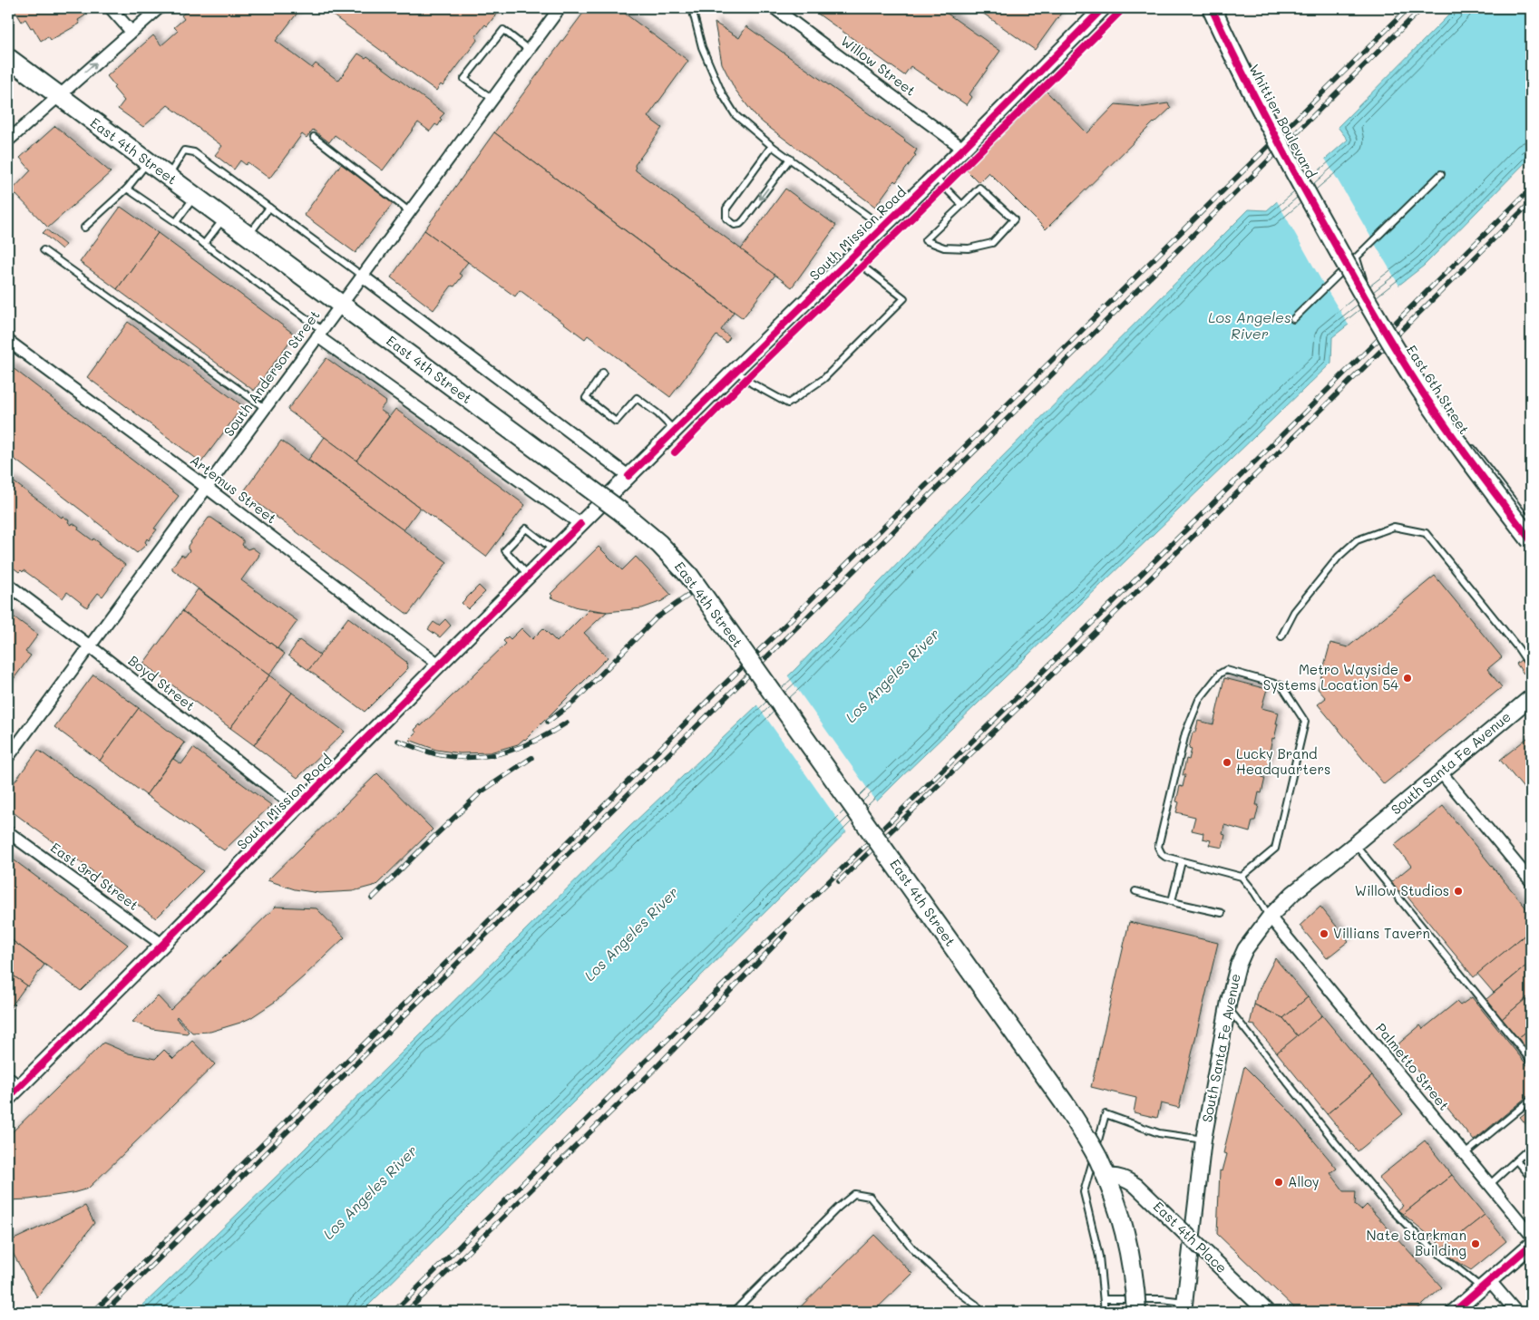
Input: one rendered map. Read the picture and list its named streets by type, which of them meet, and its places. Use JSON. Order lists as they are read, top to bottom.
{
  "streets": {
    "main road": ["Whittier Boulevard", "East 4th Street", "East 6th Street"],
    "street": [
      "Willow Street",
      "South Mission Road",
      "South Anderson Street",
      "Artemus Street",
      "Boyd Street",
      "South Santa Fe Avenue",
      "East 3rd Street",
      "Palmetto Street",
      "East 4th Place"
    ]
  },
  "crossings": [
    ["Willow Street", "South Mission Road"],
    ["Whittier Boulevard", "East 6th Street"],
    ["East 4th Street", "South Anderson Street"],
    ["East 4th Street", "East 4th Place"],
    ["South Mission Road", "Artemus Street"],
    ["South Mission Road", "Boyd Street"],
    ["South Mission Road", "East 3rd Street"],
    ["South Anderson Street", "Artemus Street"],
    ["South Anderson Street", "Boyd Street"],
    ["South Santa Fe Avenue", "Palmetto Street"]
  ],
  "water": ["Los Angeles River"],
  "places": [
    "Metro Wayside Systems Location 54",
    "Lucky Brand Headquarters",
    "Willow Studios",
    "Villians Tavern",
    "Alloy",
    "Nate Starkman Building"
  ]
}
